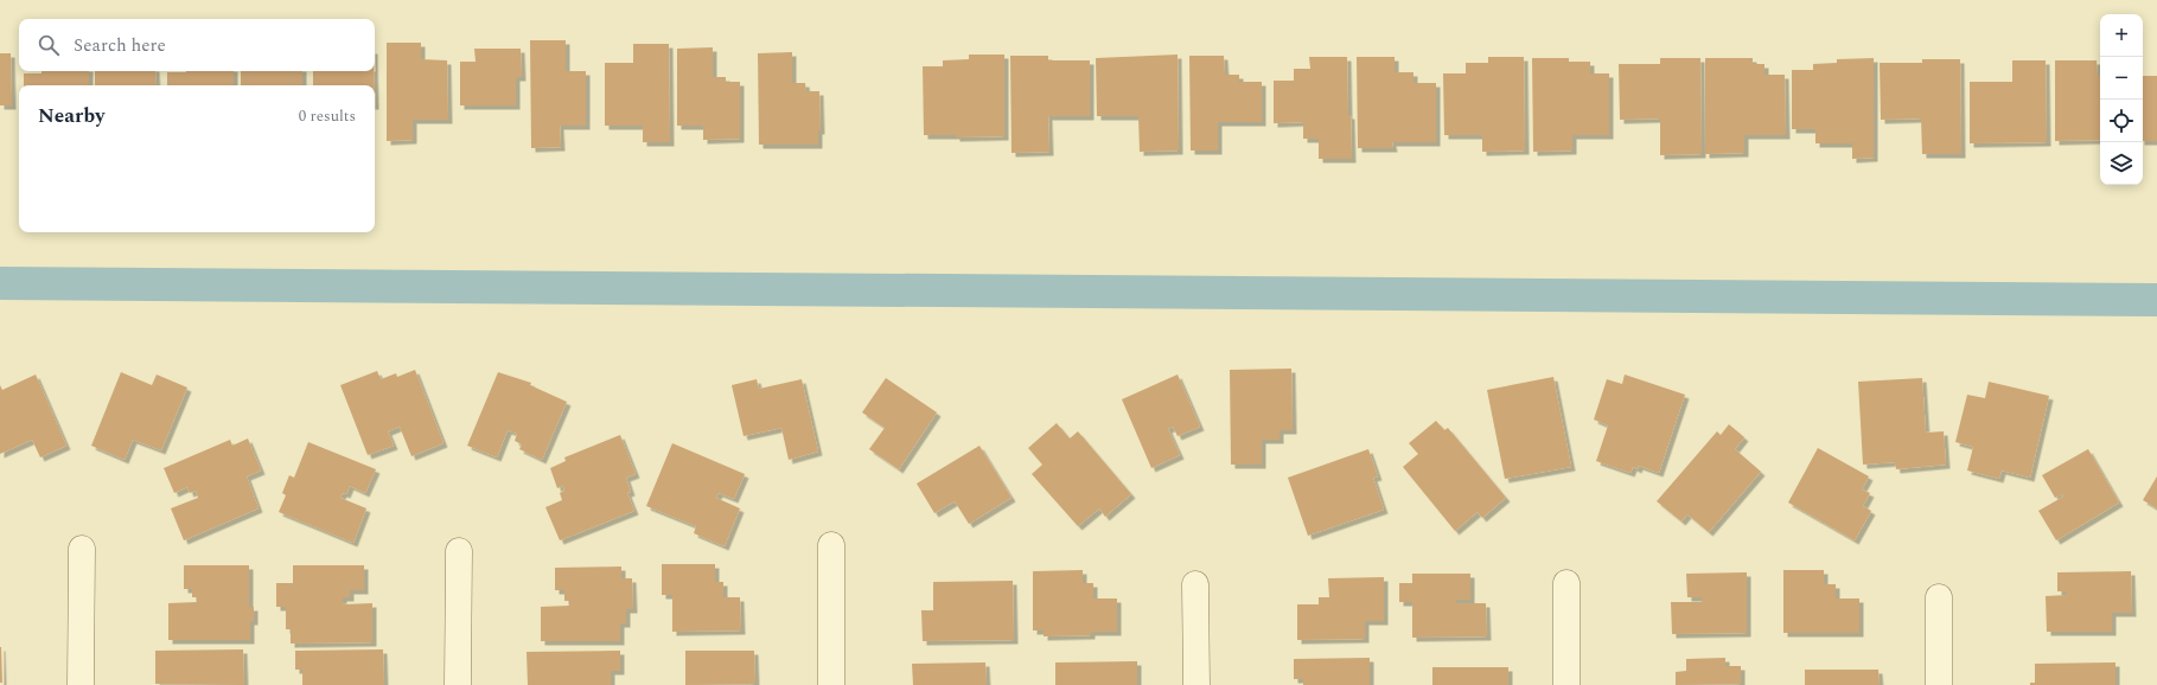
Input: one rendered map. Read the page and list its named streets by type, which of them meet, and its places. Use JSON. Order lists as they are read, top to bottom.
{
  "page": {
    "map_buttons": ["+", "−"],
    "search": "Search here",
    "heading": ["Nearby", "0 results"]
  }
}
